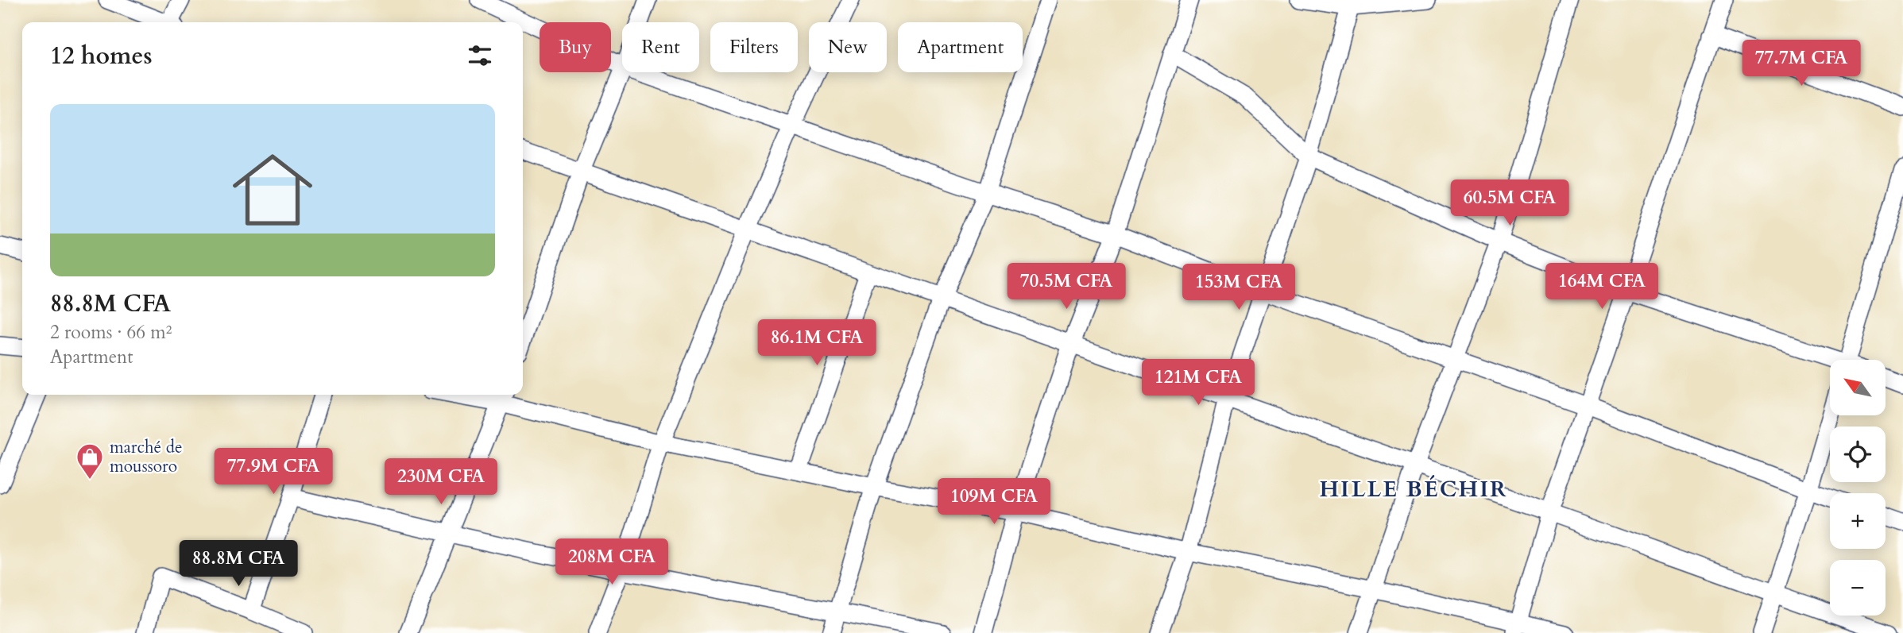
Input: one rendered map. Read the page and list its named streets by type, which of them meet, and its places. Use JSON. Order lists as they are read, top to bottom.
{
  "districts": ["HILLE BÉCHIR"],
  "places": {
    "shop": ["marché de moussoro"]
  },
  "north": "top left",
  "page": {
    "chip": [
      "Buy",
      "Rent",
      "Filters",
      "New",
      "Apartment"
    ],
    "heading": "12 homes",
    "price": [
      "77.7M CFA",
      "60.5M CFA",
      "70.5M CFA",
      "164M CFA",
      "153M CFA",
      "86.1M CFA",
      "121M CFA",
      "77.9M CFA",
      "230M CFA",
      "109M CFA",
      "208M CFA",
      "88.8M CFA"
    ],
    "list": [
      {
        "name": "88.8M CFA",
        "note": "2 rooms · 66 m² · Apartment"
      }
    ],
    "map_buttons": ["+", "−"]
  }
}
